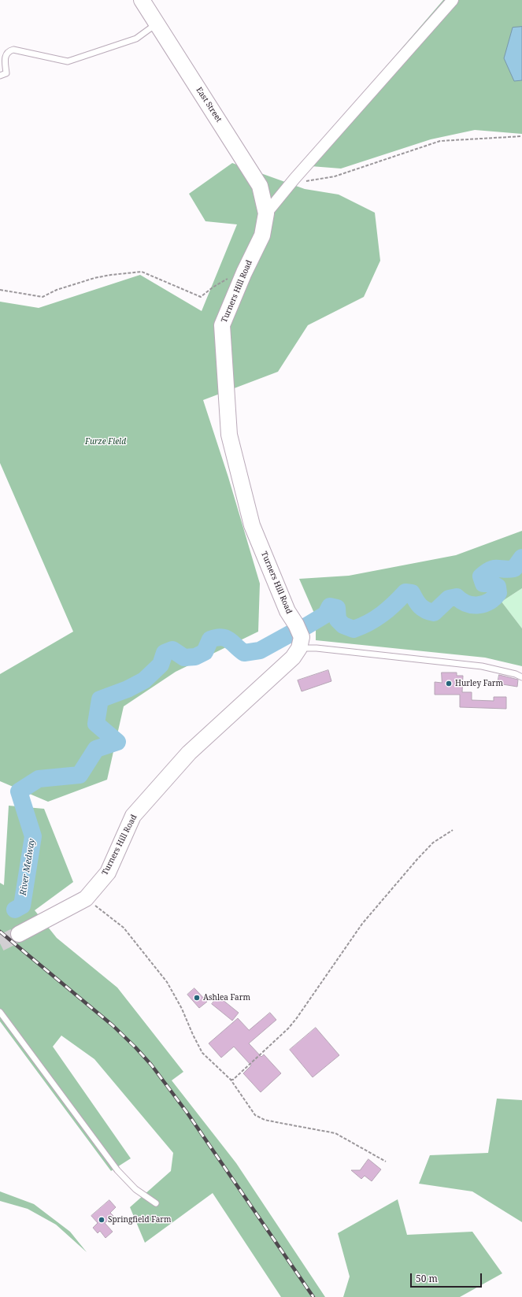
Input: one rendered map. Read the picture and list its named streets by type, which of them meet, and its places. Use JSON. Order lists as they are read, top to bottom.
{
  "streets": {
    "main road": ["East Street", "Turners Hill Road"]
  },
  "crossings": [
    ["East Street", "Turners Hill Road"]
  ],
  "water": ["River Medway"],
  "parks": ["Furze Field"],
  "places": ["Hurley Farm", "Ashlea Farm", "Springfield Farm"],
  "scale_bar": "50 m"
}
